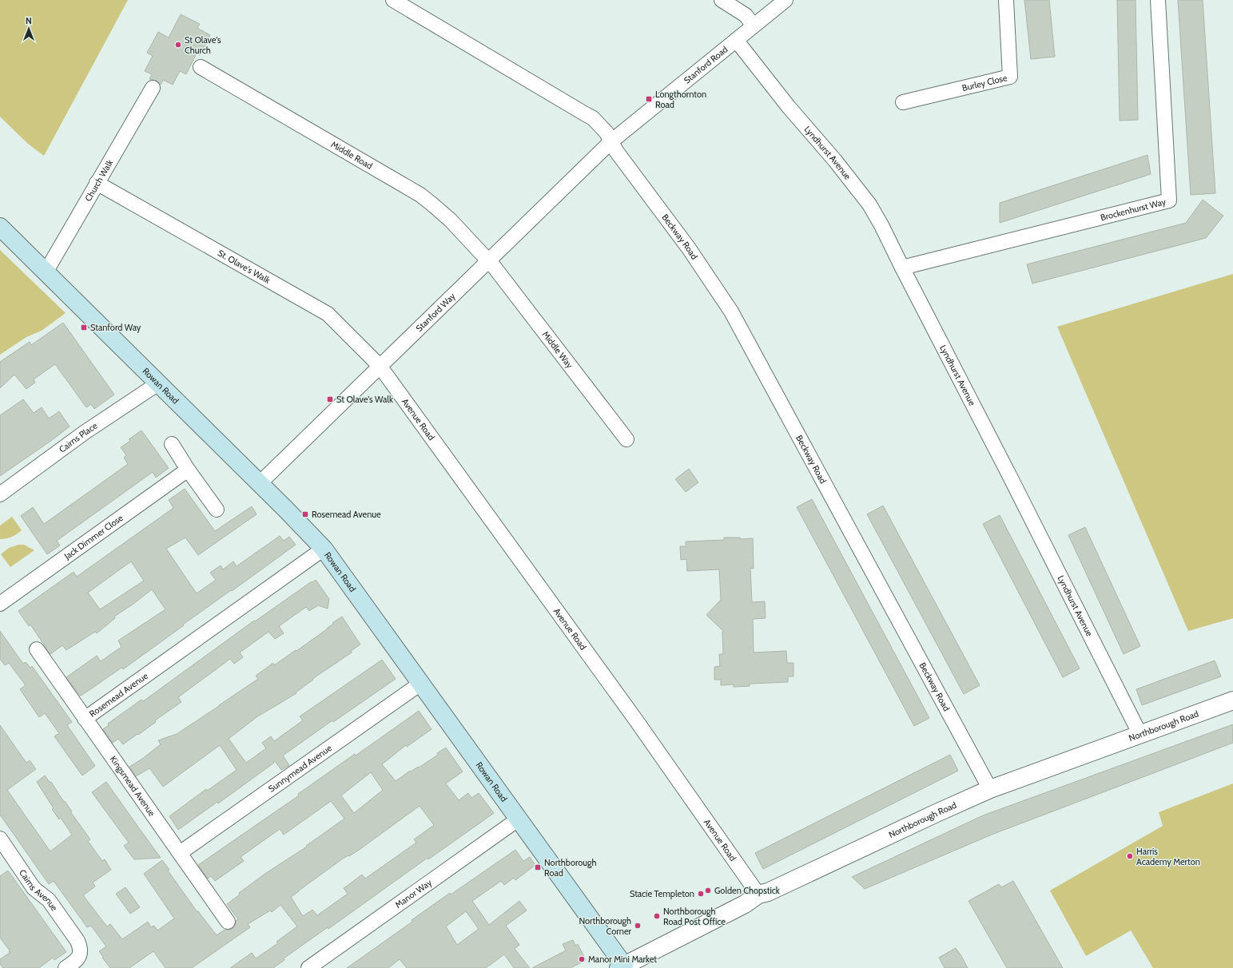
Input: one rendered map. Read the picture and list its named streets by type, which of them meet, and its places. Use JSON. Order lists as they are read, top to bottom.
{
  "streets": {
    "main road": ["Rowan Road"],
    "street": [
      "Stanford Road",
      "Burley Close",
      "Lyndhurst Avenue",
      "Middle Road",
      "Church Walk",
      "Brockenhurst Way",
      "Beckway Road",
      "St. Olave's Walk",
      "Stanford Way",
      "Middle Way",
      "Avenue Road",
      "Cairns Place",
      "Jack Dimmer Close",
      "Rosemead Avenue",
      "Northborough Road",
      "Sunnymead Avenue",
      "Kingsmead Avenue",
      "Cairns Avenue",
      "Manor Way"
    ]
  },
  "crossings": [
    ["Stanford Road", "Lyndhurst Avenue"],
    ["Stanford Road", "Beckway Road"],
    ["Stanford Road", "Stanford Way"],
    ["Lyndhurst Avenue", "Brockenhurst Way"],
    ["Lyndhurst Avenue", "Northborough Road"],
    ["Middle Road", "Stanford Way"],
    ["Middle Road", "Middle Way"],
    ["Church Walk", "St. Olave's Walk"],
    ["Church Walk", "Rowan Road"],
    ["Beckway Road", "Stanford Way"],
    ["Beckway Road", "Northborough Road"],
    ["St. Olave's Walk", "Stanford Way"],
    ["St. Olave's Walk", "Avenue Road"],
    ["Stanford Way", "Middle Way"],
    ["Stanford Way", "Rowan Road"],
    ["Stanford Way", "Avenue Road"],
    ["Rowan Road", "Cairns Place"],
    ["Rowan Road", "Rosemead Avenue"],
    ["Rowan Road", "Northborough Road"],
    ["Rowan Road", "Sunnymead Avenue"],
    ["Rowan Road", "Manor Way"],
    ["Avenue Road", "Northborough Road"],
    ["Rosemead Avenue", "Kingsmead Avenue"],
    ["Sunnymead Avenue", "Kingsmead Avenue"]
  ],
  "places": {
    "other": [
      "St Olave's Church",
      "Harris Academy Merton",
      "Golden Chopstick",
      "Stacie Templeton",
      "Northborough Road Post Office",
      "Northborough Corner",
      "Manor Mini Market"
    ],
    "transit": [
      "Longthornton Road",
      "Stanford Way",
      "St Olave's Walk",
      "Rosemead Avenue",
      "Northborough Road"
    ]
  },
  "north": "top"
}
